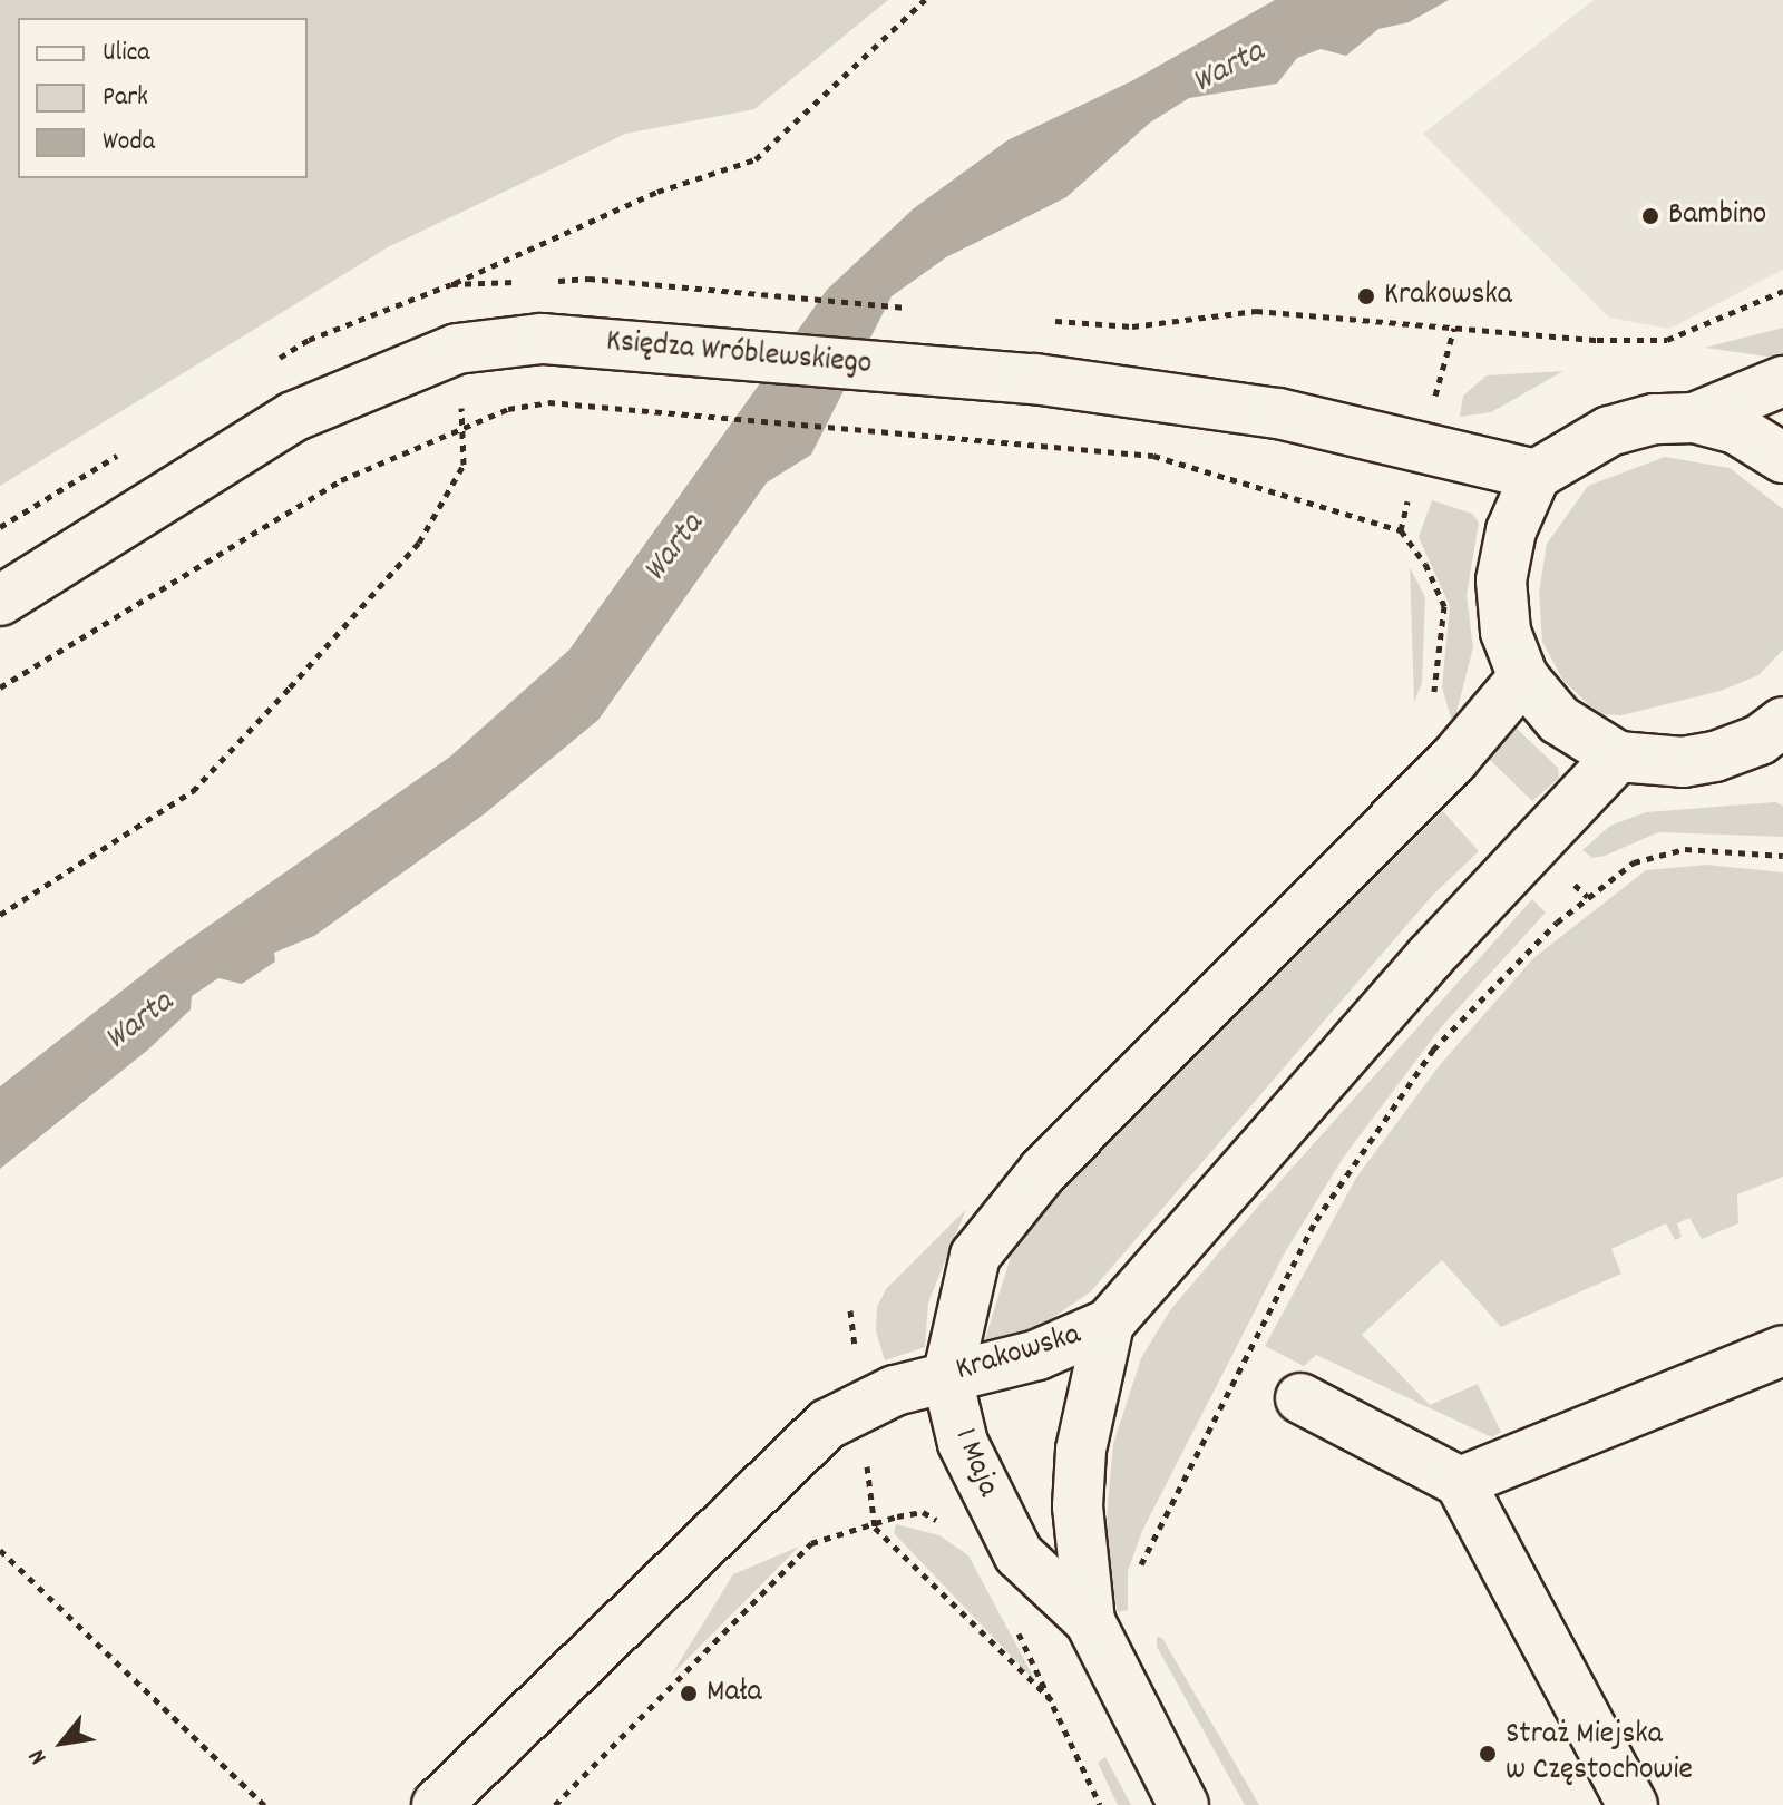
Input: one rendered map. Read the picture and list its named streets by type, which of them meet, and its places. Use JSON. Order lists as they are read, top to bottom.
{
  "streets": {
    "main road": ["Księdza Wróblewskiego", "Krakowska", "1 Maja"]
  },
  "crossings": [
    ["Krakowska", "1 Maja"]
  ],
  "water": ["Warta"],
  "places": [
    "Bambino",
    "Krakowska",
    "Mała",
    "Straż Miejska w Częstochowie"
  ],
  "legend": ["Ulica", "Park", "Woda"],
  "north": "bottom left"
}
